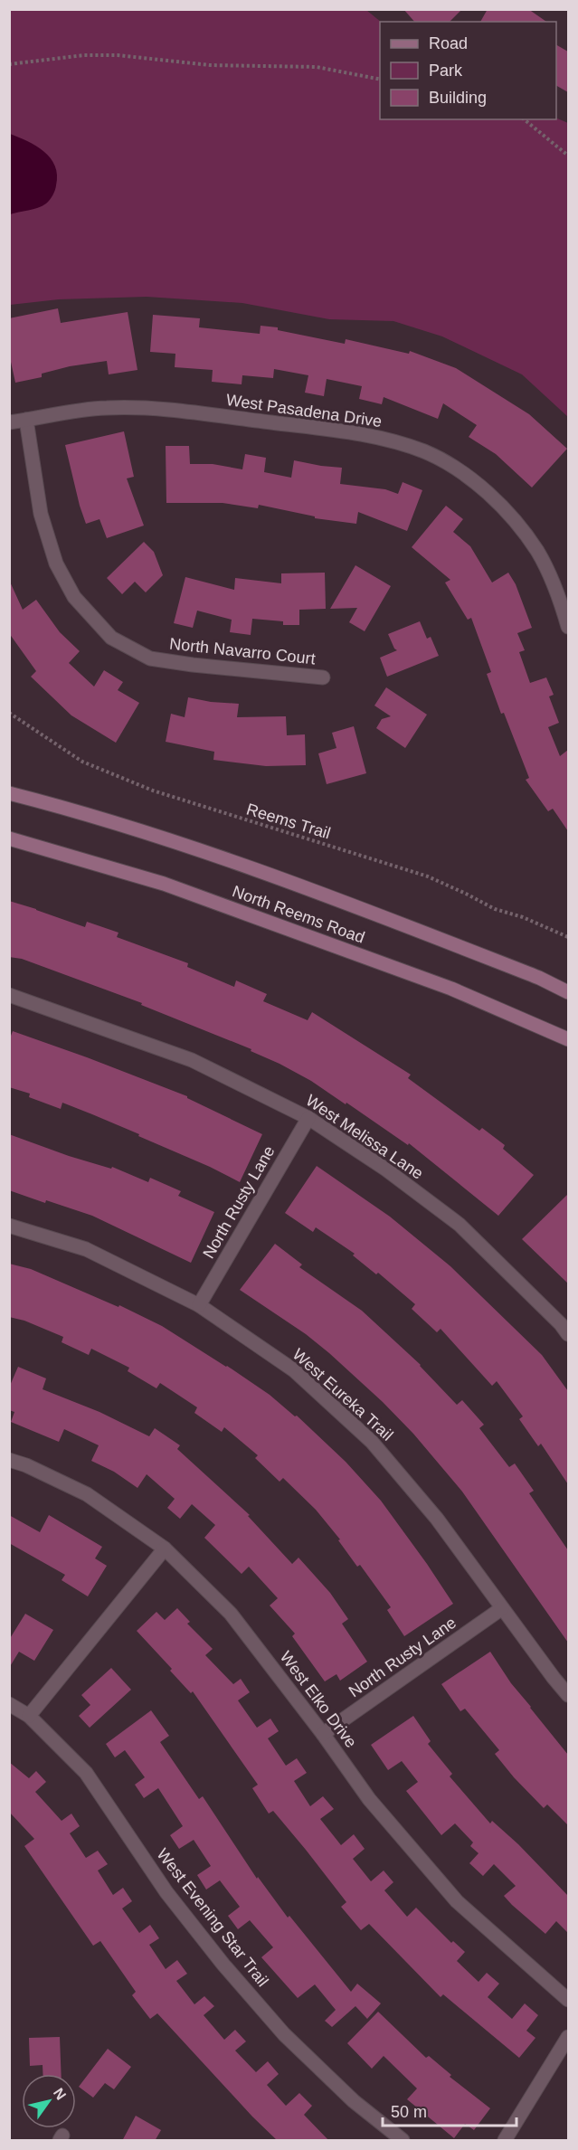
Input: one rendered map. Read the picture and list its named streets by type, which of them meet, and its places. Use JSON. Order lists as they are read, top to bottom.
{
  "streets": {
    "main road": ["North Reems Road"],
    "street": [
      "West Pasadena Drive",
      "North Navarro Court",
      "West Melissa Lane",
      "North Rusty Lane",
      "West Eureka Trail",
      "West Elko Drive",
      "West Evening Star Trail"
    ],
    "path": ["Reems Trail"]
  },
  "crossings": [
    ["West Pasadena Drive", "North Navarro Court"],
    ["West Melissa Lane", "North Rusty Lane"],
    ["North Rusty Lane", "West Eureka Trail"],
    ["North Rusty Lane", "West Elko Drive"]
  ],
  "legend": ["Road", "Park", "Building"],
  "scale_bar": "50 m",
  "north": "top right"
}
